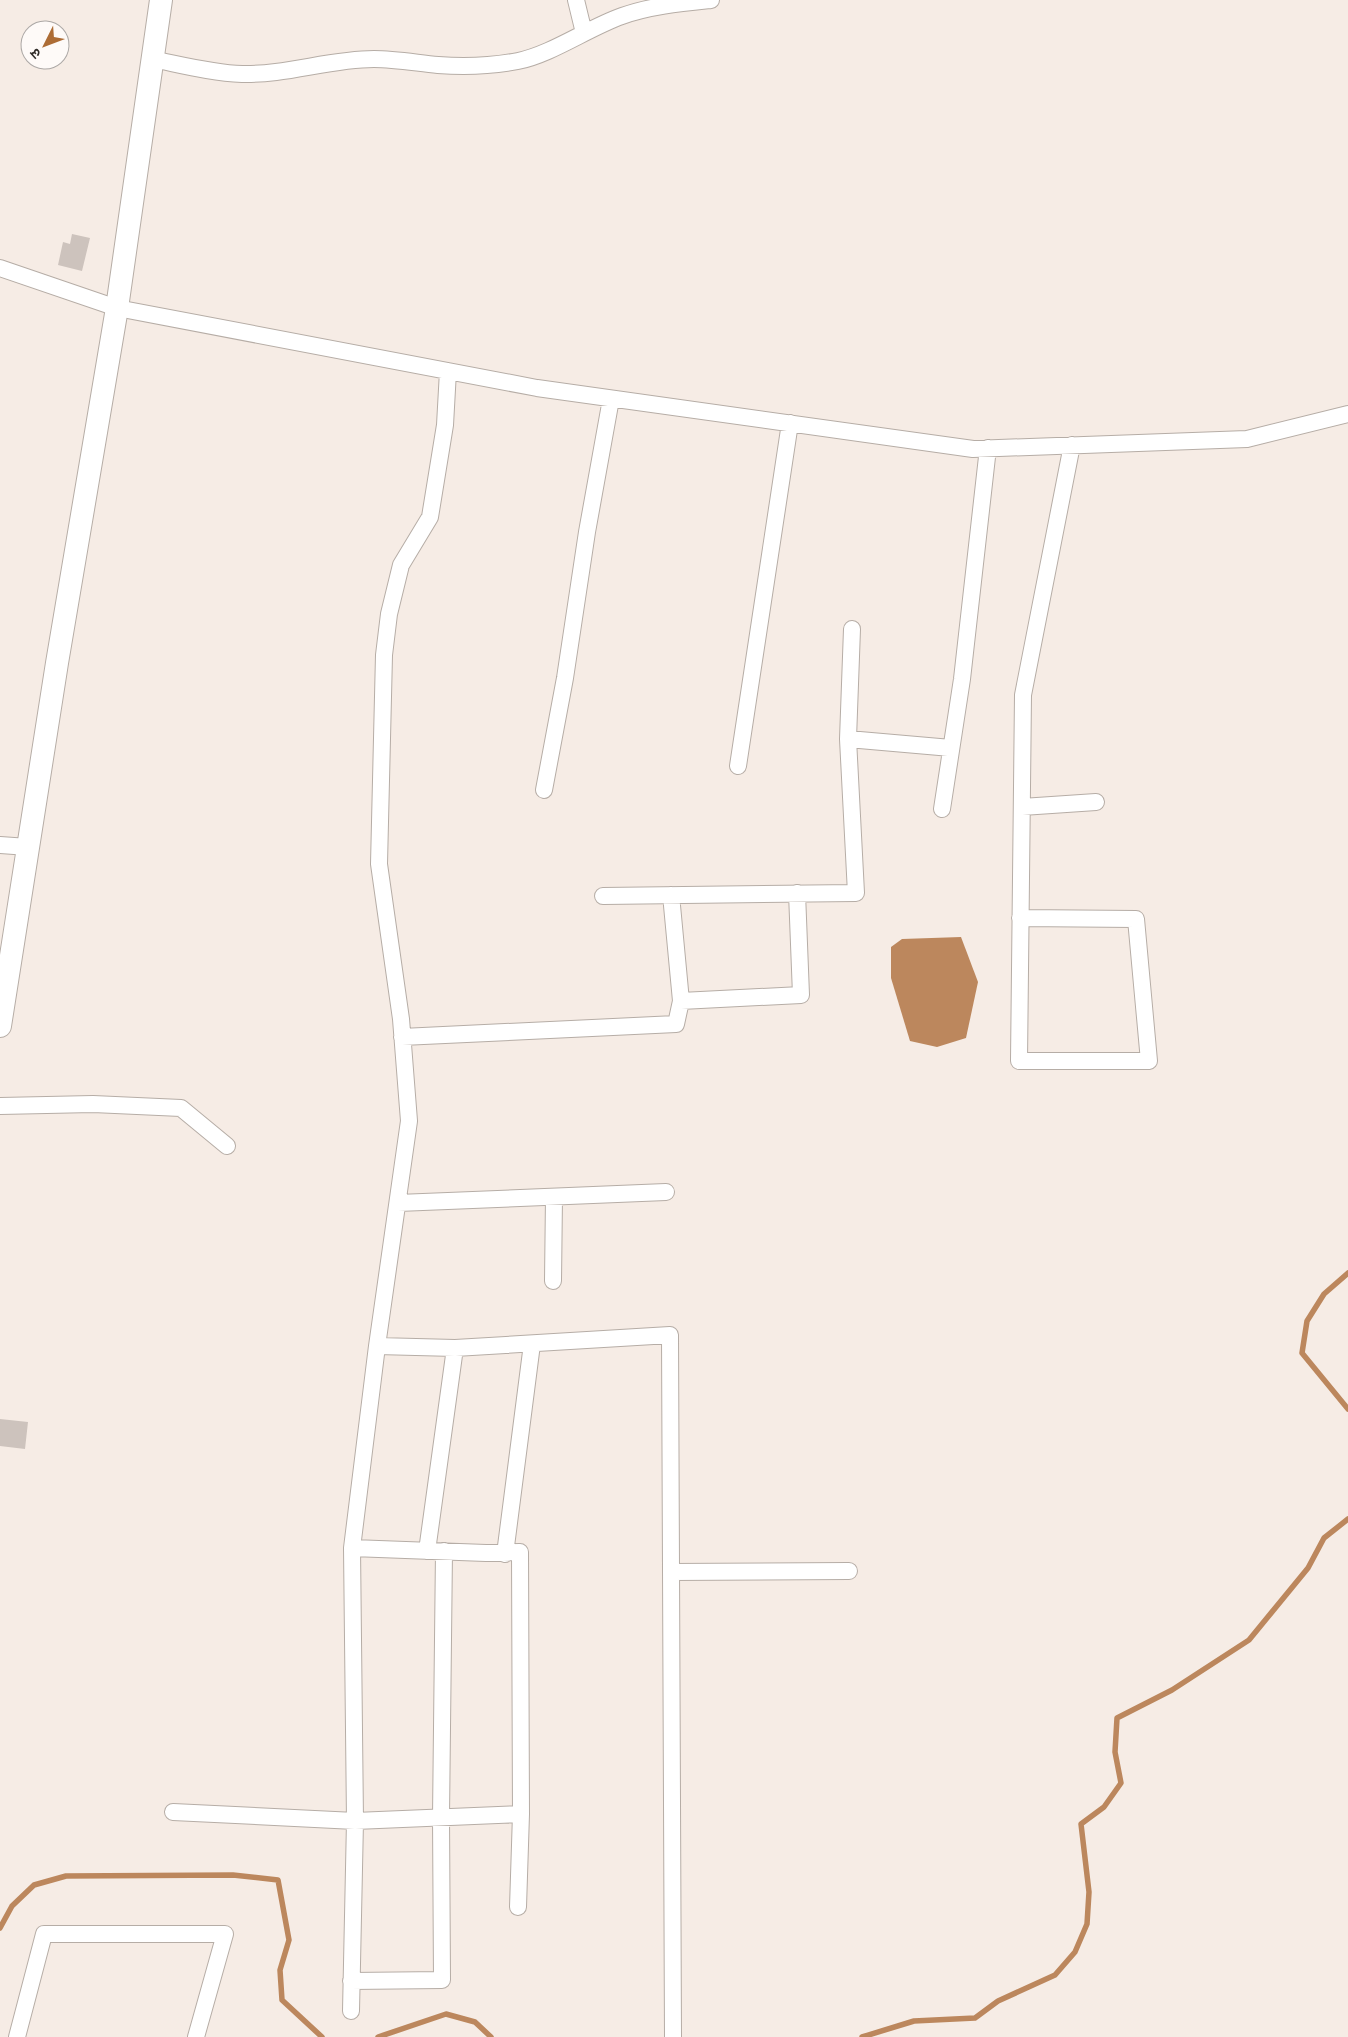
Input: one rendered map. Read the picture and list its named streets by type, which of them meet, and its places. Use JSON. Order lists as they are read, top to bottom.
{
  "north": "bottom left"
}
